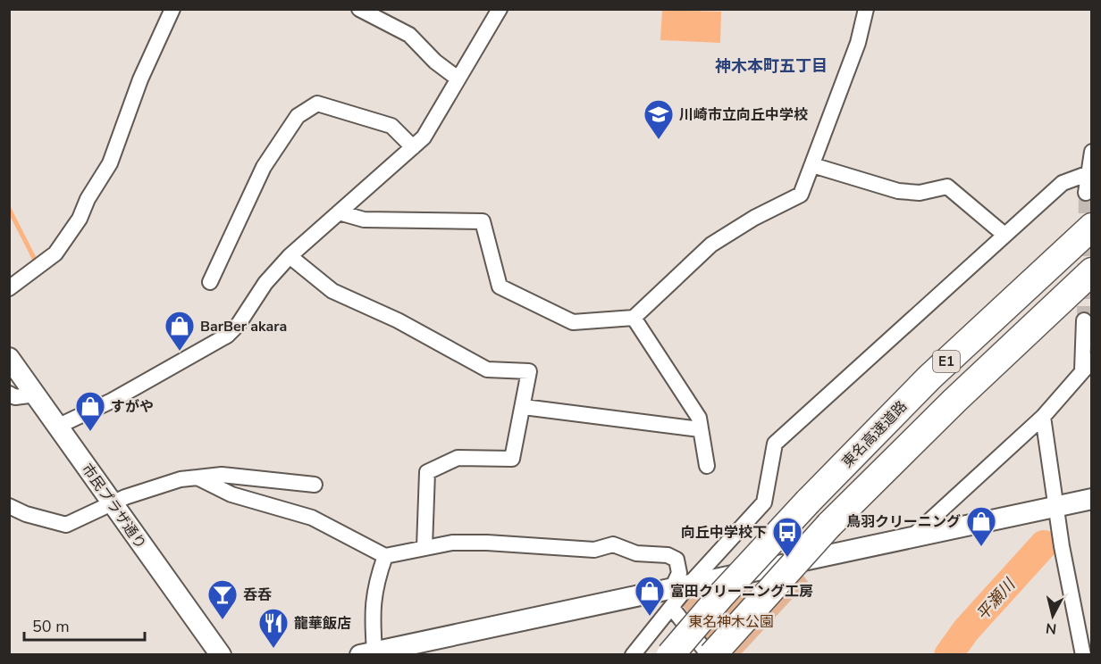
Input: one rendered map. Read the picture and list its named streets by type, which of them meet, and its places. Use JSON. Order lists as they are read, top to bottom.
{
  "streets": {
    "highway": ["E1", "東名高速道路"],
    "street": ["市民プラザ通り"]
  },
  "districts": ["神木本町五丁目"],
  "water": ["平瀬川"],
  "parks": ["東名神木公園"],
  "places": {
    "school or university": ["川崎市立向丘中学校"],
    "shop": [
      "BarBer akara",
      "すがや",
      "鳥羽クリーニング",
      "富田クリーニング工房"
    ],
    "bus stop": ["向丘中学校下"],
    "bar": ["呑呑"],
    "restaurant": ["龍華飯店"]
  },
  "scale_bar": "50 m",
  "north": "bottom"
}
